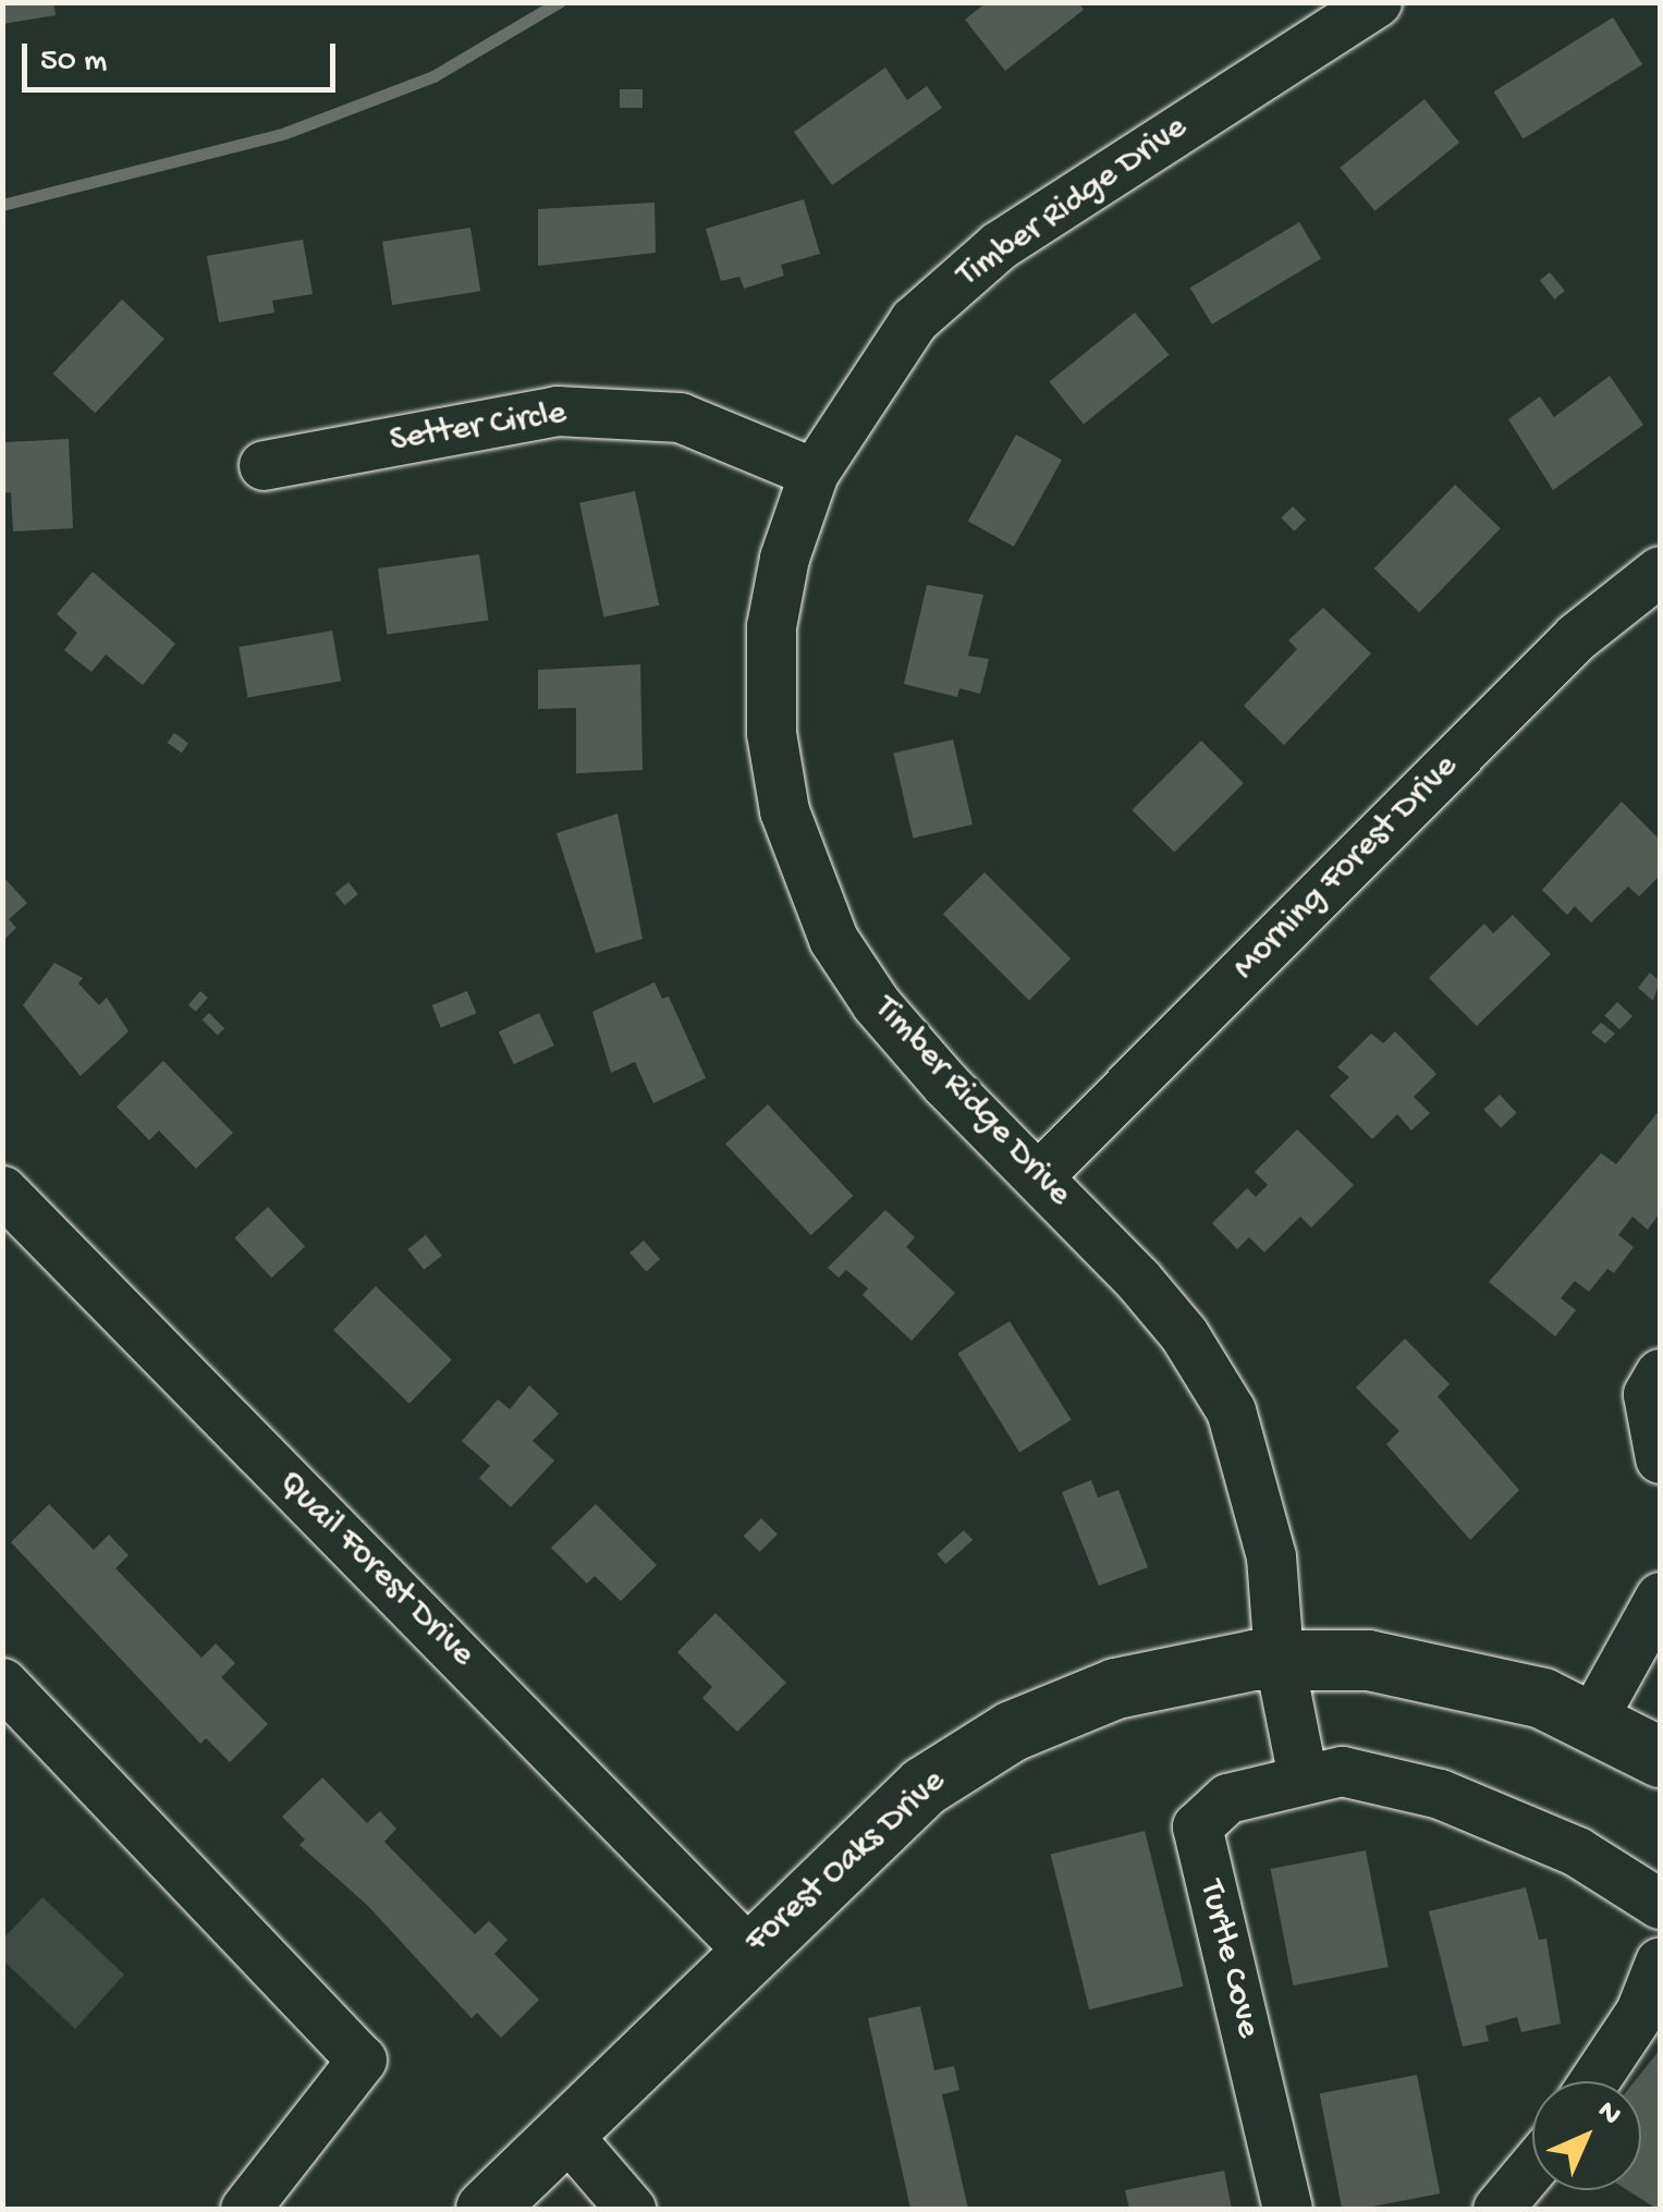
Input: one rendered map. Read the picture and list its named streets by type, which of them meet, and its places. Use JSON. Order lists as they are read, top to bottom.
{
  "streets": {
    "street": [
      "Timber Ridge Drive",
      "Setter Circle",
      "Morning Forest Drive",
      "Quail Forest Drive",
      "Forest Oaks Drive",
      "Turtle Cove"
    ]
  },
  "crossings": [
    ["Timber Ridge Drive", "Setter Circle"],
    ["Timber Ridge Drive", "Morning Forest Drive"],
    ["Timber Ridge Drive", "Forest Oaks Drive"],
    ["Quail Forest Drive", "Forest Oaks Drive"]
  ],
  "scale_bar": "50 m",
  "north": "top right"
}
